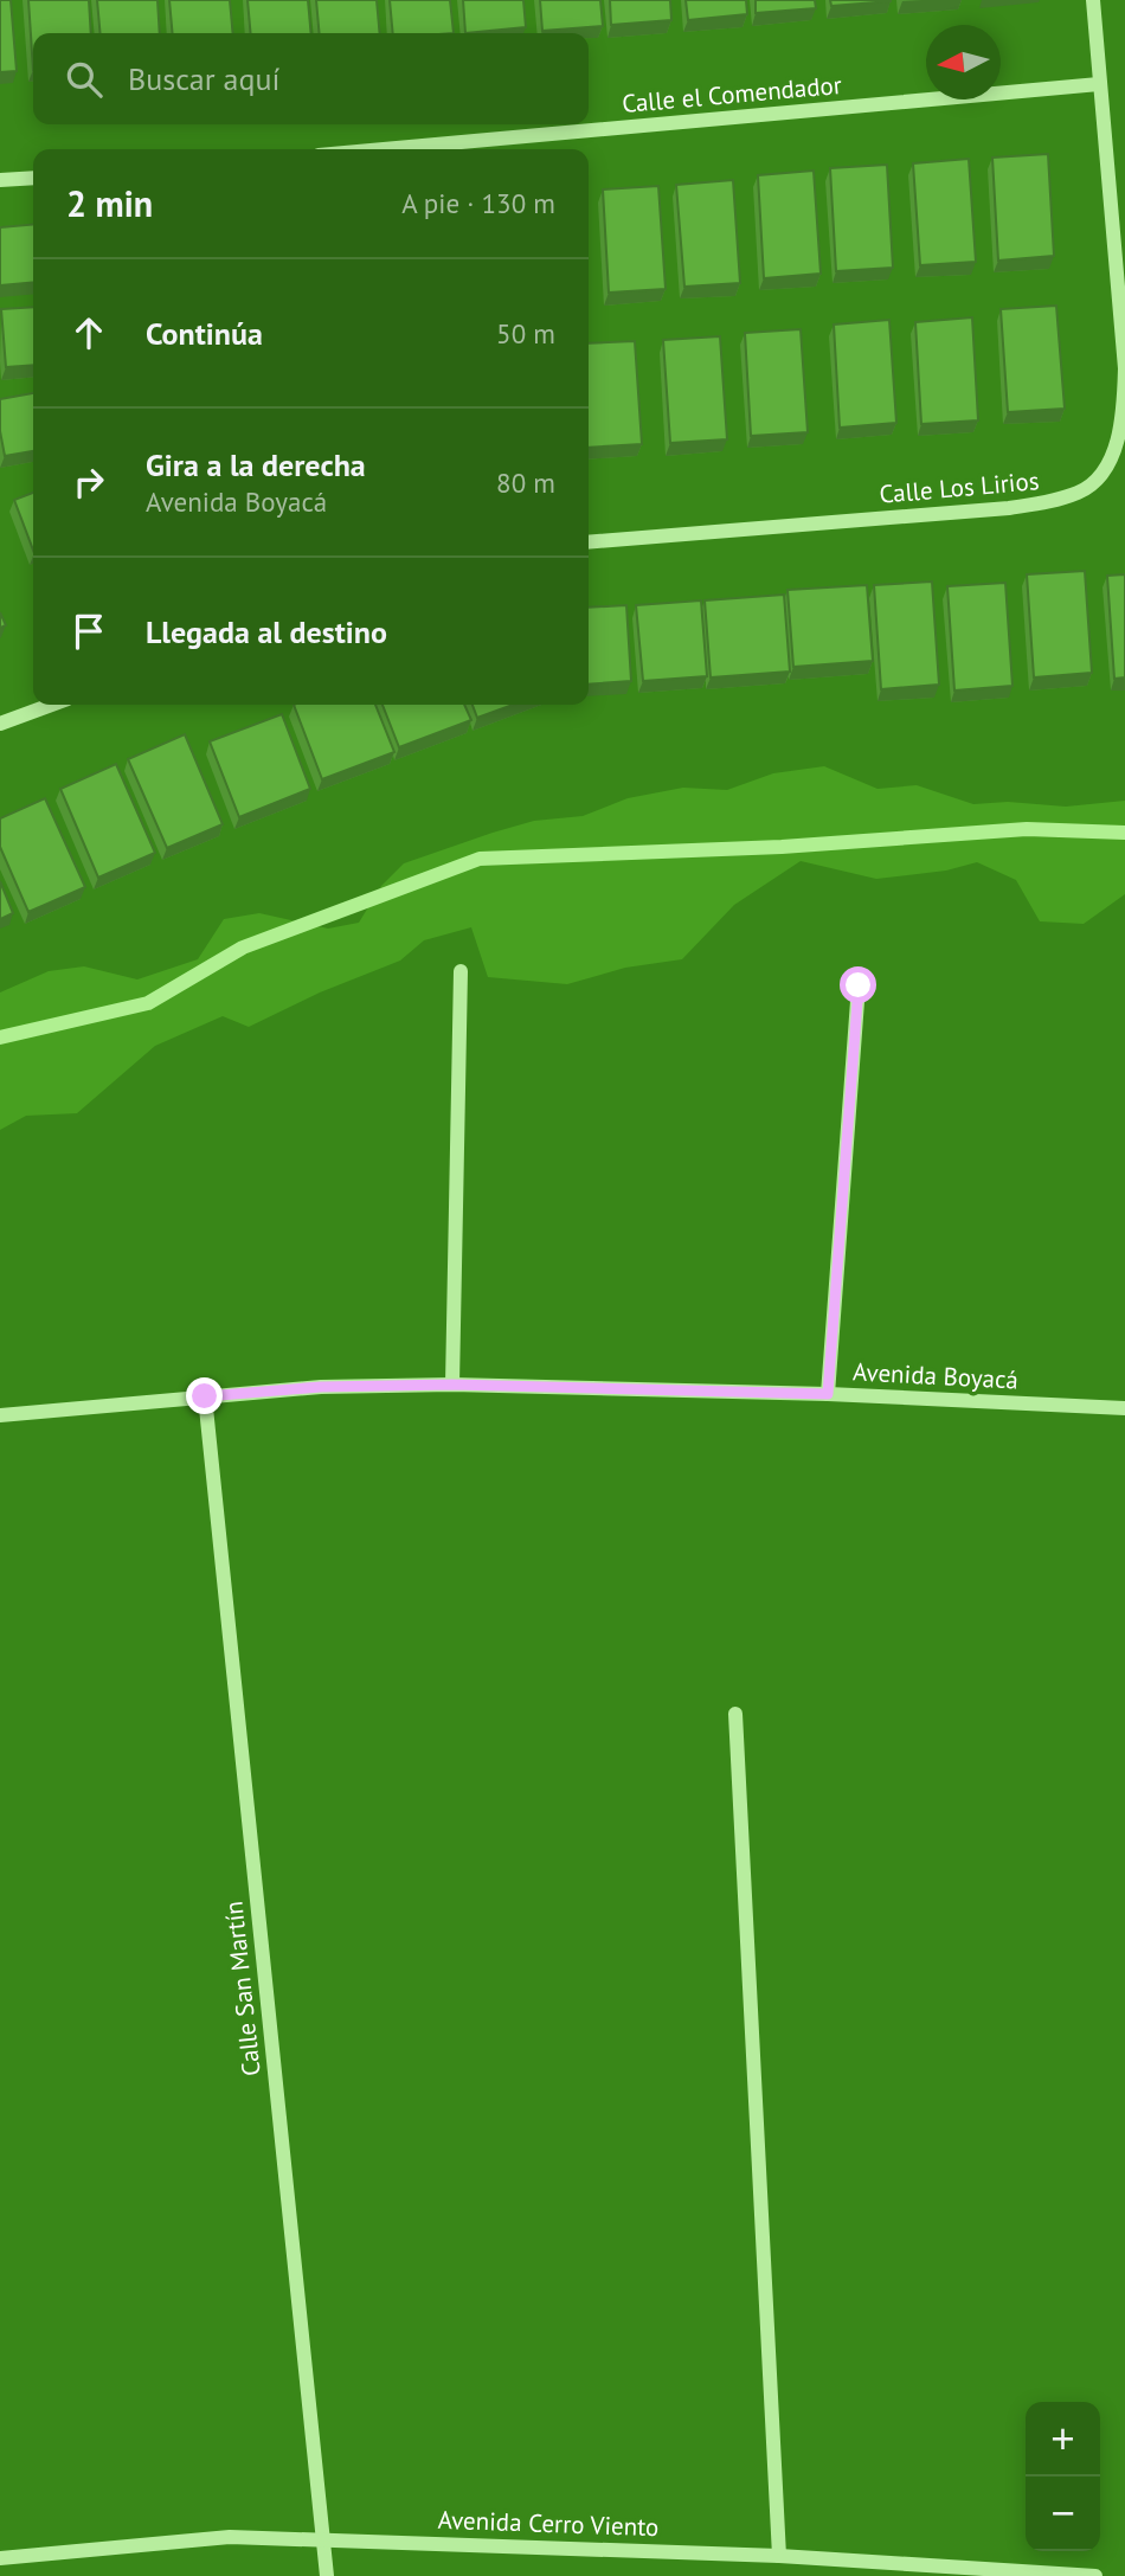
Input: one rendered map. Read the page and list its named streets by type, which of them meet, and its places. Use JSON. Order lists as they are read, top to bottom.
{
  "streets": {
    "street": [
      "Calle el Comendador",
      "Calle Los Lirios",
      "Avenida Boyacá",
      "Calle San Martín",
      "Avenida Cerro Viento"
    ]
  },
  "crossings": [
    ["Calle el Comendador", "Calle Los Lirios"],
    ["Avenida Boyacá", "Calle San Martín"],
    ["Calle San Martín", "Avenida Cerro Viento"]
  ],
  "north": "left",
  "page": {
    "search": "Buscar aquí",
    "heading": ["2 min", "A pie · 130 m"],
    "list": [
      ["Continúa", "50 m"],
      ["Gira a la derecha", "Avenida Boyacá", "80 m"],
      "Llegada al destino"
    ],
    "map_buttons": ["+", "−"]
  }
}
